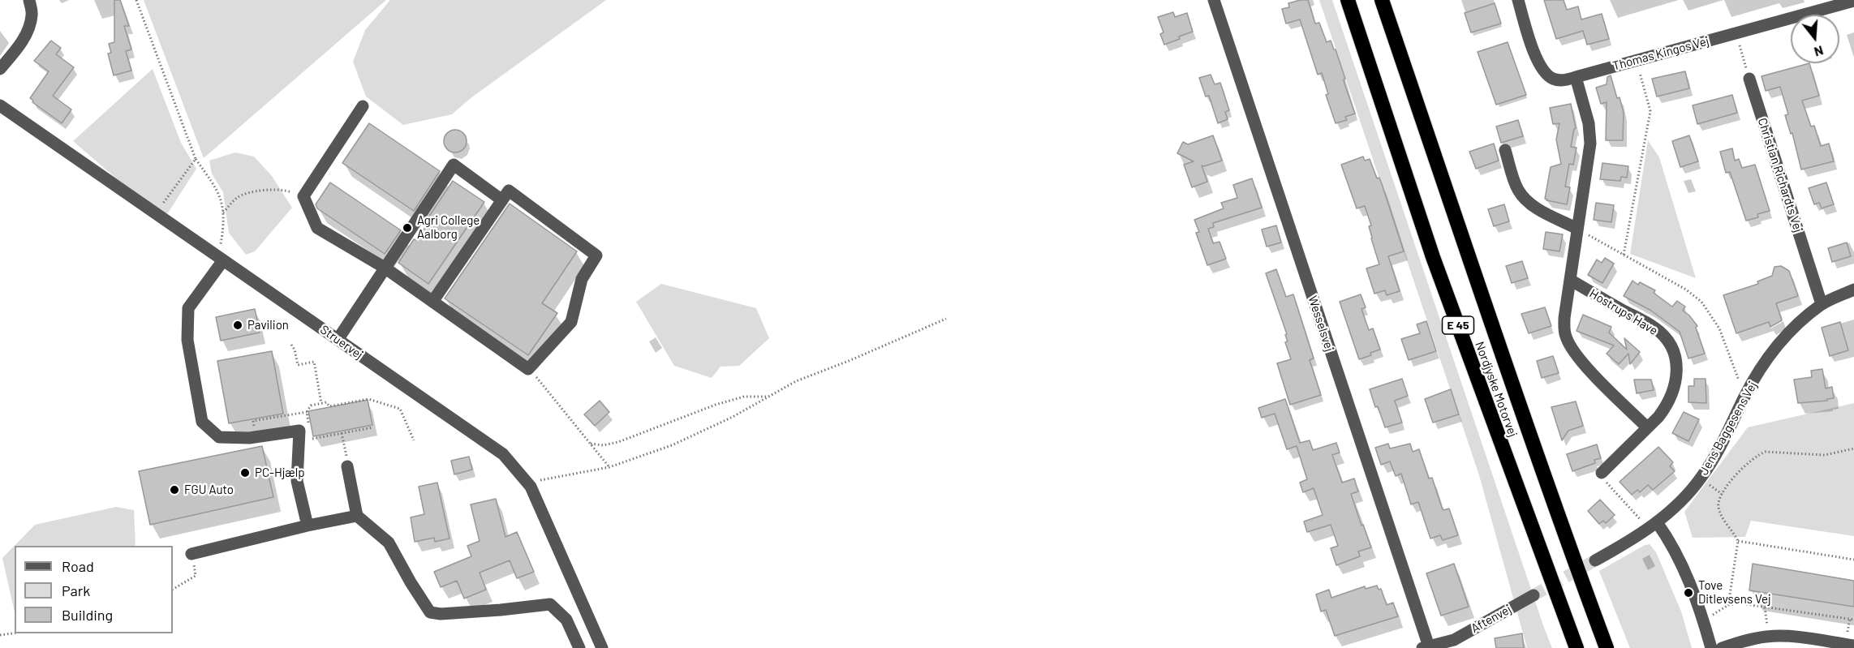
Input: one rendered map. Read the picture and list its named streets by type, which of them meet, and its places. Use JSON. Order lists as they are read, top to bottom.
{
  "streets": {
    "highway": ["E 45", "Nordjyske Motorvej"],
    "street": [
      "Thomas Kingos Vej",
      "Christian Richardts Vej",
      "Hostrups Have",
      "Wesselsvej",
      "Struervej",
      "Jens Baggesens Vej",
      "Aftenvej"
    ]
  },
  "crossings": [
    ["Christian Richardts Vej", "Jens Baggesens Vej"],
    ["Wesselsvej", "Aftenvej"]
  ],
  "places": [
    "Agri College Aalborg",
    "Pavilion",
    "PC-Hjælp",
    "FGU Auto",
    "Tove Ditlevsens Vej"
  ],
  "legend": ["Road", "Park", "Building"],
  "north": "bottom"
}
